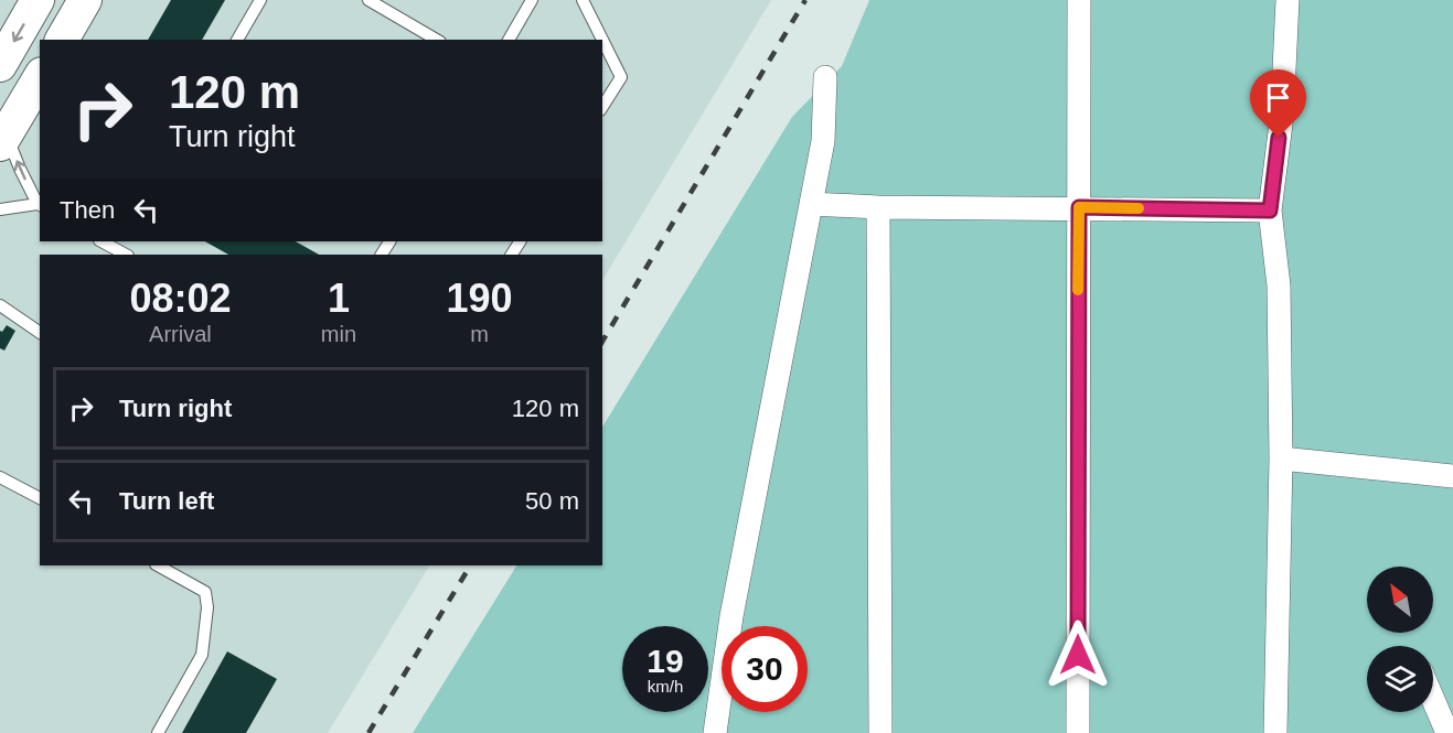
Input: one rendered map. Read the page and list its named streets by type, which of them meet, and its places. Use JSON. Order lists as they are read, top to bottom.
{
  "north": "top left",
  "page": {
    "turn": ["120 m", "Turn right"],
    "then": "Then",
    "eta": [
      "08:02",
      "Arrival",
      "1",
      "min",
      "190",
      "m"
    ],
    "list": [
      {
        "name": "Turn right",
        "value": "120 m"
      },
      {
        "name": "Turn left",
        "value": "50 m"
      }
    ],
    "speed": "19 km/h",
    "limit": "30"
  }
}
